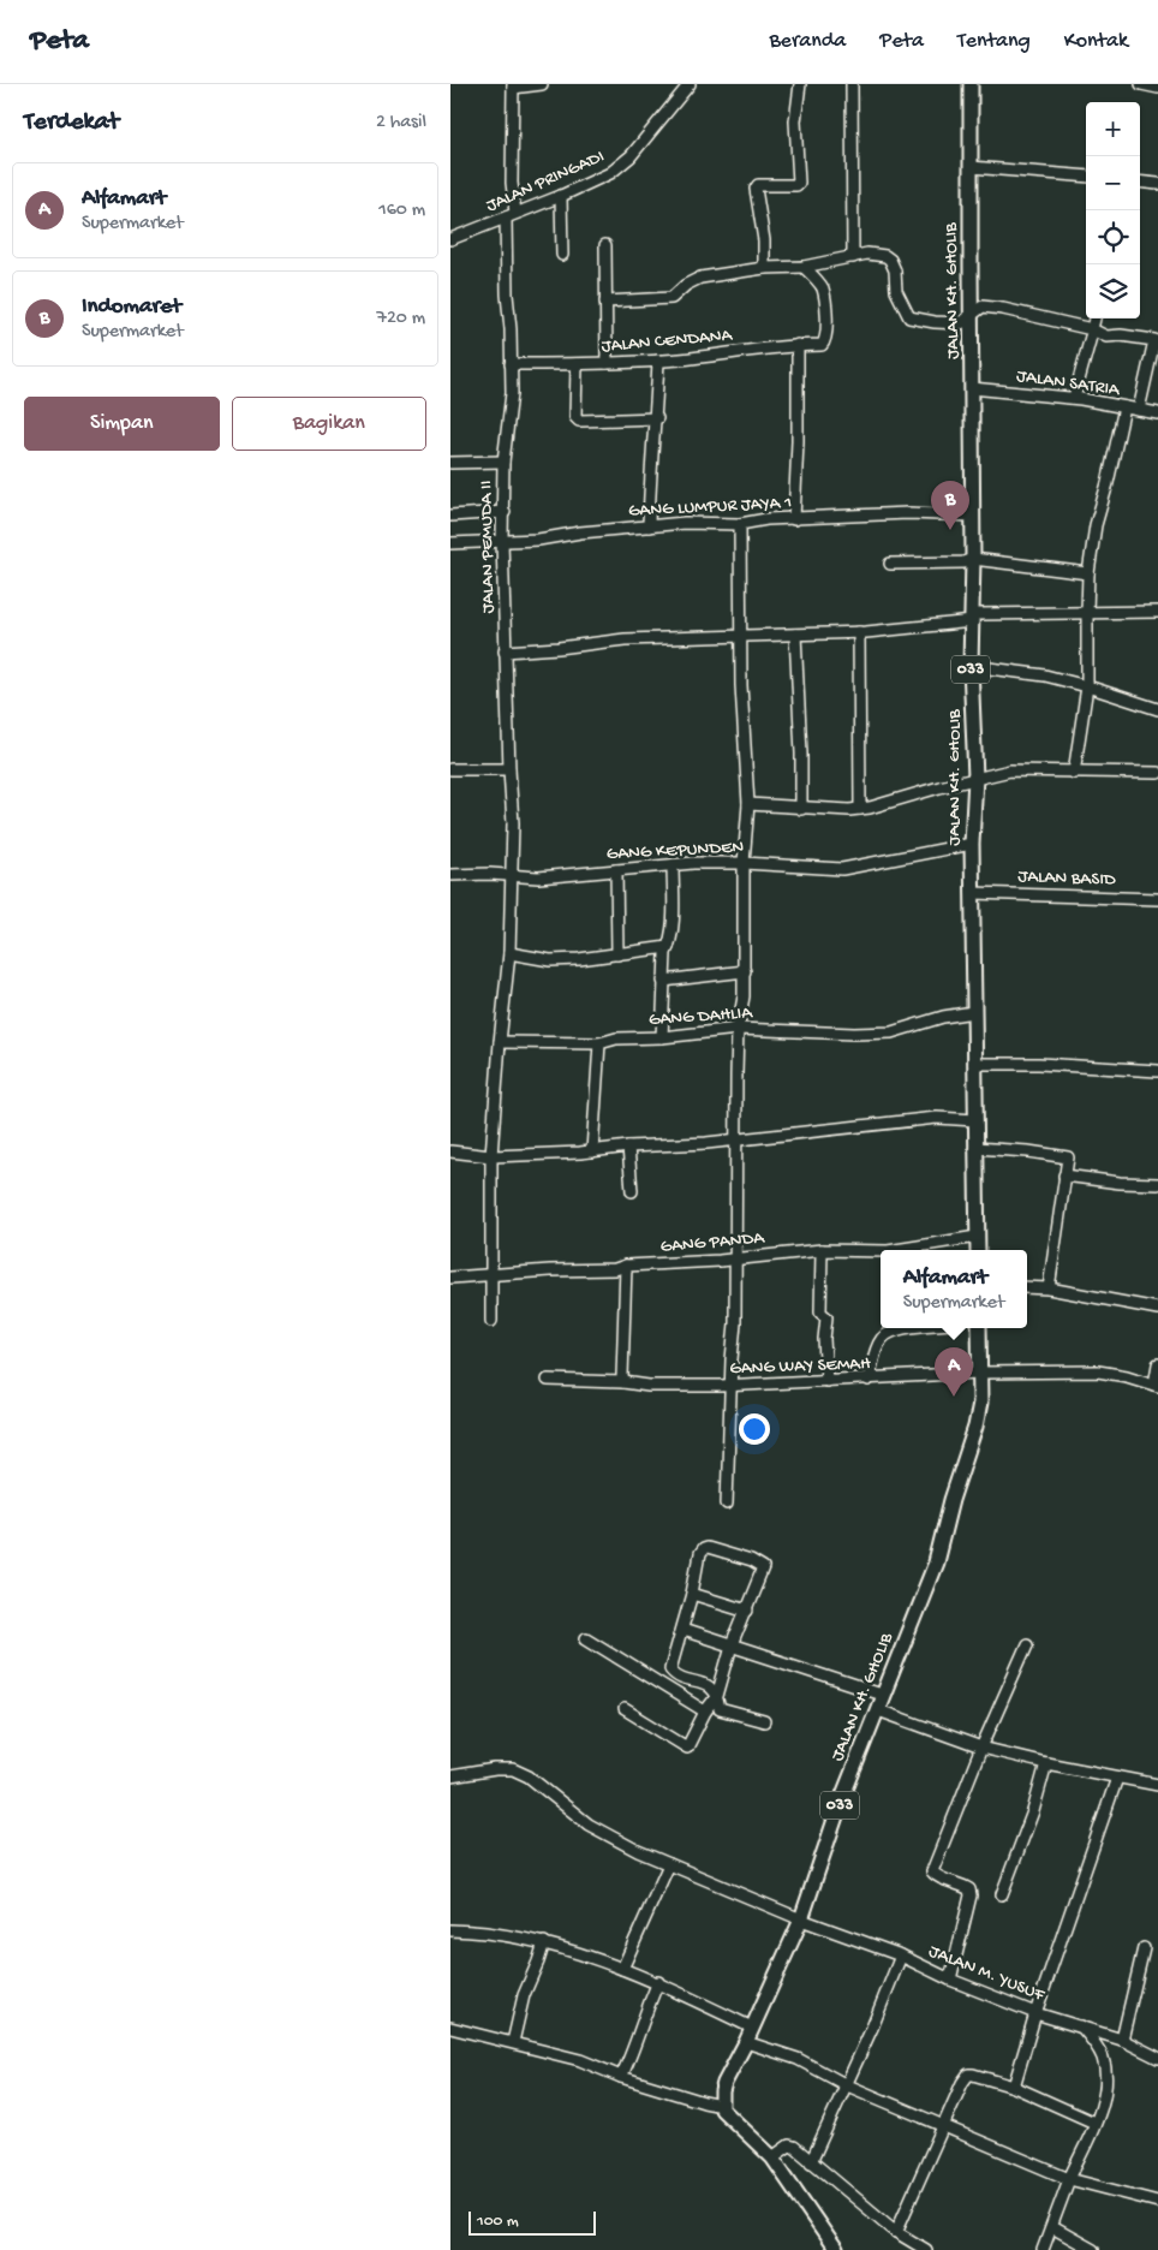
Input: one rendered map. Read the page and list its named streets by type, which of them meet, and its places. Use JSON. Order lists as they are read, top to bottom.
{
  "streets": {
    "main road": ["JALAN KH. GHOLIB", "033"],
    "street": [
      "JALAN PRINGADI",
      "JALAN CENDANA",
      "JALAN SATRIA",
      "GANG LUMPUR JAYA 1",
      "JALAN PEMUDA II",
      "GANG KEPUNDEN",
      "JALAN BASID",
      "GANG DAHLIA",
      "GANG PANDA",
      "GANG WAY SEMAH",
      "JALAN M. YUSUF"
    ]
  },
  "crossings": [
    ["JALAN PRINGADI", "JALAN PEMUDA II"],
    ["JALAN KH. GHOLIB", "JALAN SATRIA"],
    ["JALAN KH. GHOLIB", "GANG LUMPUR JAYA 1"],
    ["JALAN KH. GHOLIB", "GANG KEPUNDEN"],
    ["JALAN KH. GHOLIB", "JALAN BASID"],
    ["JALAN KH. GHOLIB", "GANG DAHLIA"],
    ["JALAN KH. GHOLIB", "GANG PANDA"],
    ["JALAN KH. GHOLIB", "GANG WAY SEMAH"],
    ["JALAN KH. GHOLIB", "JALAN M. YUSUF"],
    ["JALAN CENDANA", "JALAN PEMUDA II"],
    ["GANG LUMPUR JAYA 1", "JALAN PEMUDA II"],
    ["JALAN PEMUDA II", "GANG KEPUNDEN"],
    ["JALAN PEMUDA II", "GANG DAHLIA"],
    ["JALAN PEMUDA II", "GANG PANDA"]
  ],
  "scale_bar": "100 m",
  "page": {
    "header": "Peta",
    "nav": [
      "Beranda",
      "Peta",
      "Tentang",
      "Kontak"
    ],
    "heading": ["Terdekat", "2 hasil"],
    "map_buttons": ["+", "−"],
    "list": [
      {
        "mark": "A",
        "name": "Alfamart",
        "note": "Supermarket",
        "value": "160 m"
      },
      {
        "mark": "B",
        "name": "Indomaret",
        "note": "Supermarket",
        "value": "720 m"
      }
    ],
    "buttons": ["Simpan", "Bagikan"],
    "pins": ["B", "A"],
    "popup": ["Alfamart", "Supermarket"],
    "scale": "100 m"
  }
}
